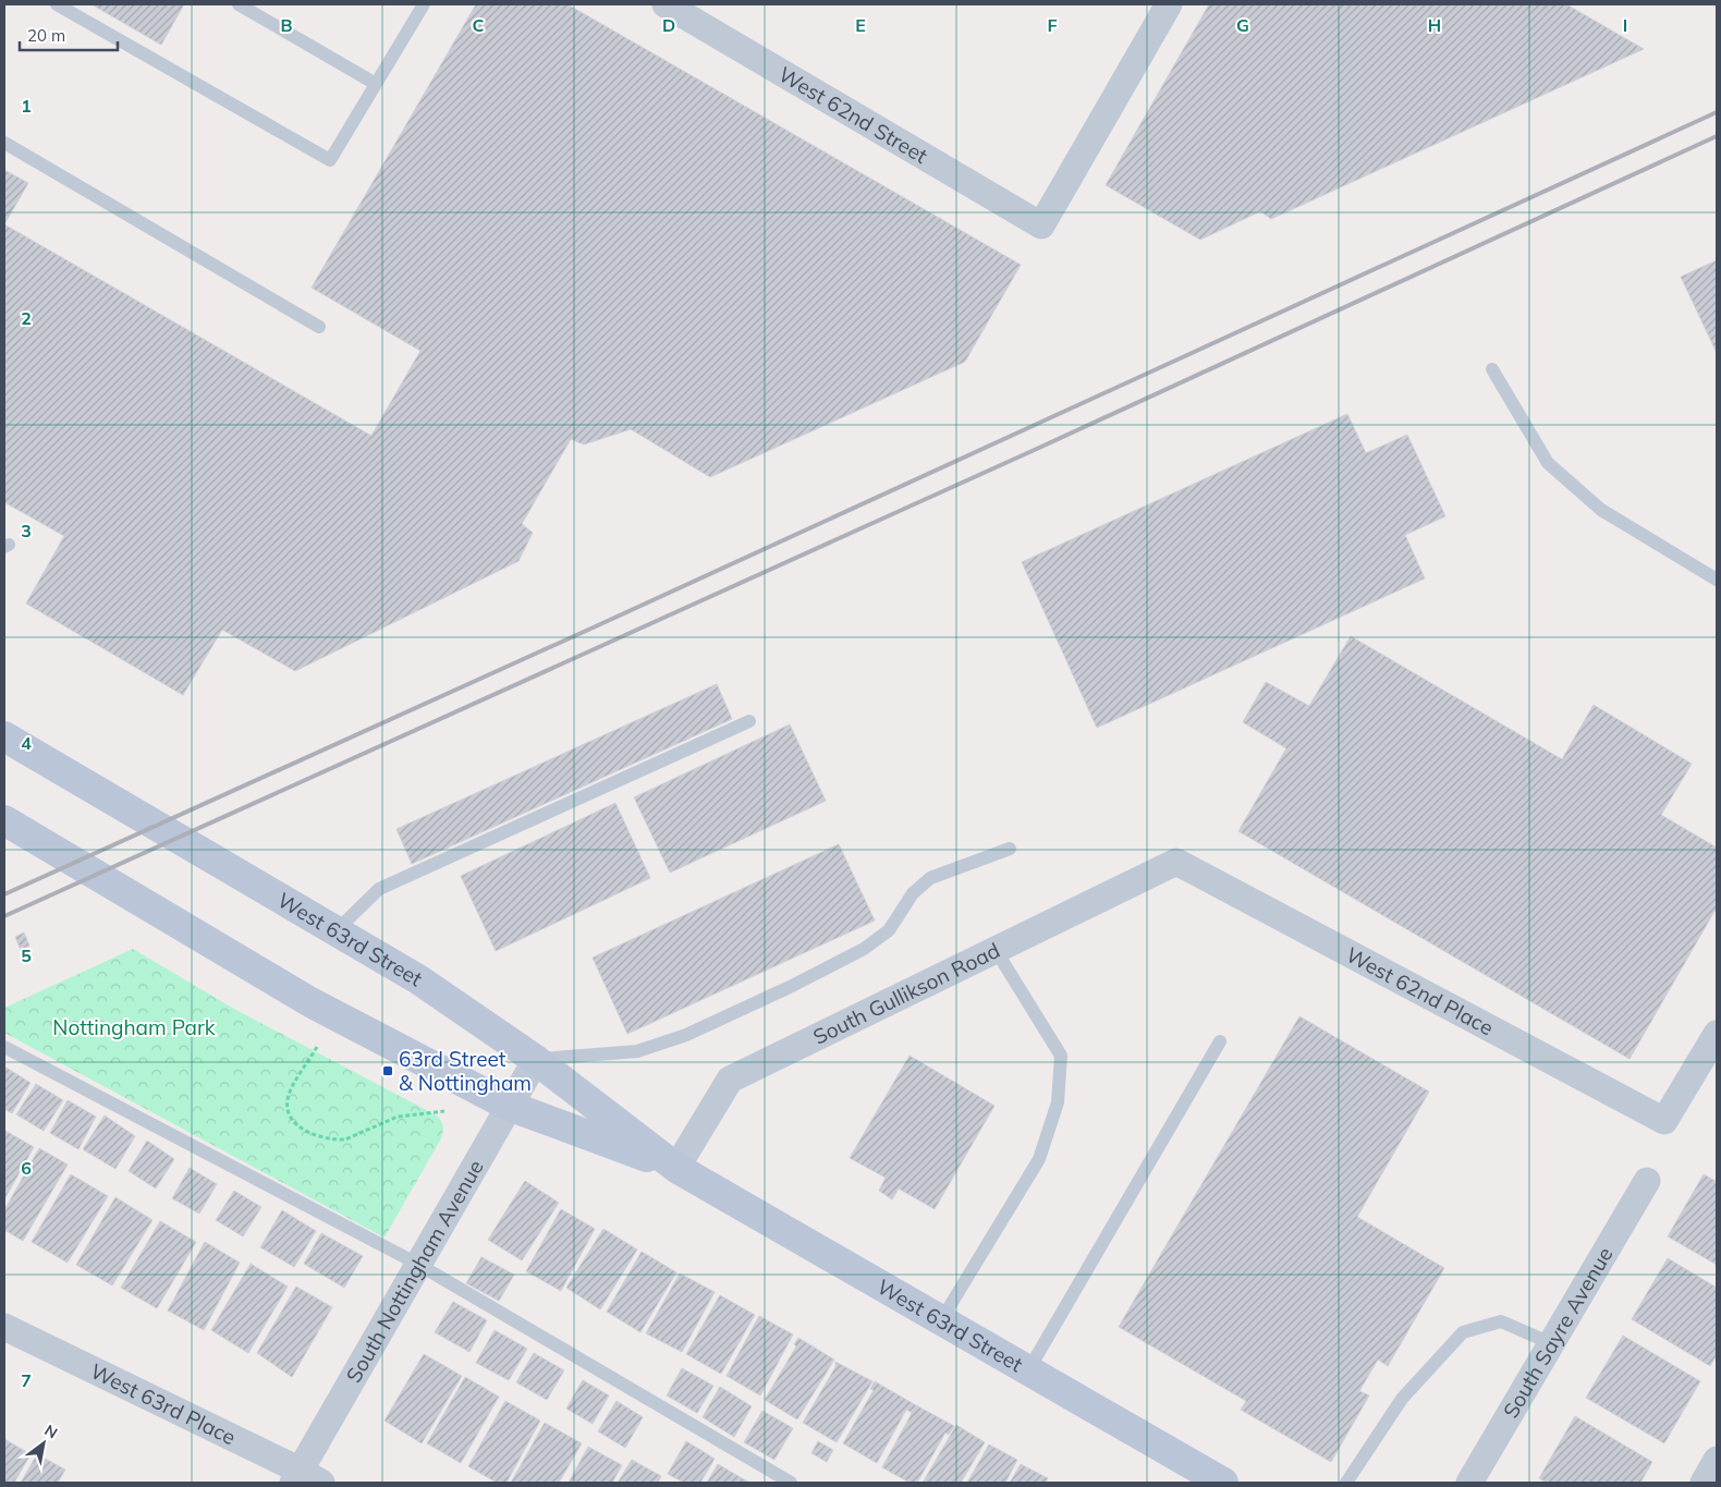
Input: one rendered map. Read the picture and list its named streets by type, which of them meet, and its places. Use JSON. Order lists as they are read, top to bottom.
{
  "streets": {
    "main road": ["West 63rd Street"],
    "street": [
      "West 62nd Street",
      "West 62nd Place",
      "South Gullikson Road",
      "South Nottingham Avenue",
      "South Sayre Avenue",
      "West 63rd Place"
    ]
  },
  "crossings": [
    ["West 63rd Street", "South Gullikson Road"],
    ["West 63rd Street", "South Nottingham Avenue"],
    ["West 62nd Place", "South Gullikson Road"],
    ["South Nottingham Avenue", "West 63rd Place"]
  ],
  "parks": ["Nottingham Park"],
  "places": {
    "transit": ["63rd Street & Nottingham"]
  },
  "scale_bar": "20 m",
  "north": "top right",
  "grid": {
    "columns": [
      "B",
      "C",
      "D",
      "E",
      "F",
      "G",
      "H",
      "I"
    ],
    "rows": [
      "1",
      "2",
      "3",
      "4",
      "5",
      "6",
      "7"
    ]
  }
}
